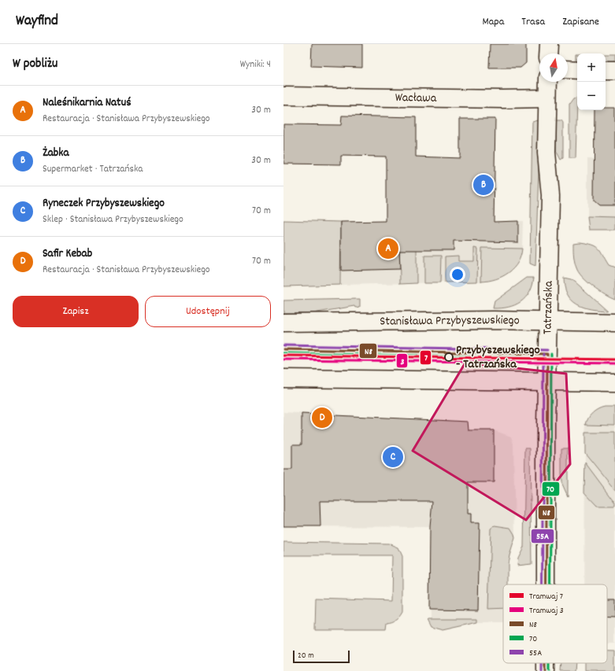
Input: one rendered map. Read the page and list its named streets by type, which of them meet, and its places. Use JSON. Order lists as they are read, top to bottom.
{
  "streets": {
    "street": ["Wacława", "Tatrzańska", "Stanisława Przybyszewskiego"]
  },
  "crossings": [
    ["Wacława", "Tatrzańska"],
    ["Tatrzańska", "Stanisława Przybyszewskiego"]
  ],
  "places": ["Przybyszewskiego - Tatrzańska"],
  "lines": [
    "transit line 55A",
    "transit line N8",
    "transit line 70",
    "tram line 7",
    "tram line 3"
  ],
  "legend": [
    "Tramwaj 7",
    "Tramwaj 3",
    "N8",
    "70",
    "55A"
  ],
  "scale_bar": "20 m",
  "north": "top",
  "page": {
    "header": "Wayfind",
    "nav": ["Mapa", "Trasa", "Zapisane"],
    "heading": ["W pobliżu", "Wyniki: 4"],
    "map_buttons": ["+", "−"],
    "list": [
      {
        "mark": "A",
        "name": "Naleśnikarnia Natuś",
        "note": "Restauracja · Stanisława Przybyszewskiego",
        "value": "30 m"
      },
      {
        "mark": "B",
        "name": "Żabka",
        "note": "Supermarket · Tatrzańska",
        "value": "30 m"
      },
      {
        "mark": "C",
        "name": "Ryneczek Przybyszewskiego",
        "note": "Sklep · Stanisława Przybyszewskiego",
        "value": "70 m"
      },
      {
        "mark": "D",
        "name": "Safir Kebab",
        "note": "Restauracja · Stanisława Przybyszewskiego",
        "value": "70 m"
      }
    ],
    "pins": [
      "B",
      "A",
      "D",
      "C"
    ],
    "buttons": ["Zapisz", "Udostępnij"],
    "scale": "20 m"
  }
}
